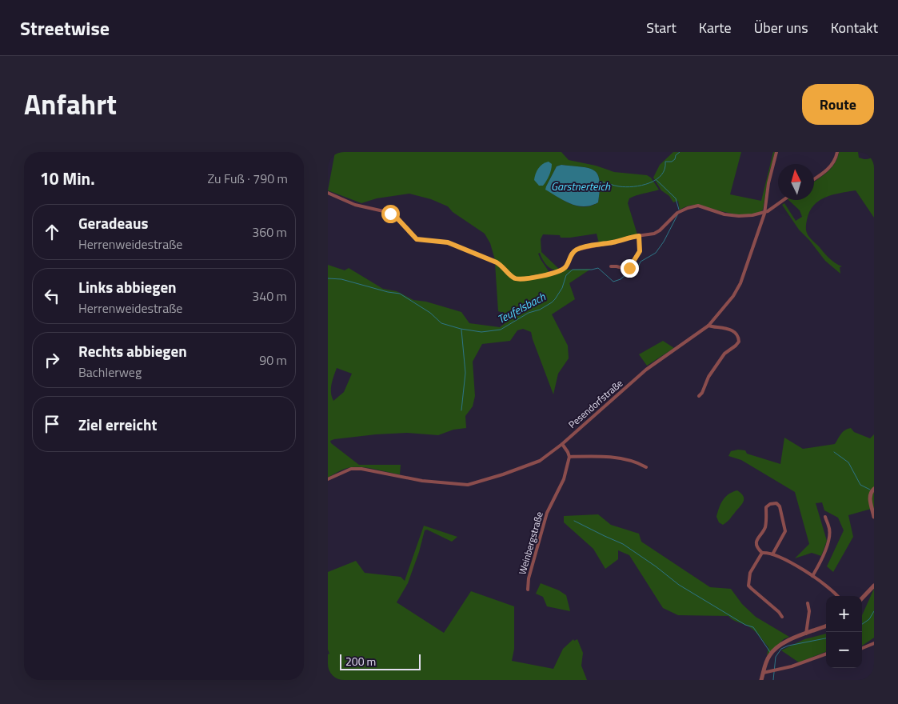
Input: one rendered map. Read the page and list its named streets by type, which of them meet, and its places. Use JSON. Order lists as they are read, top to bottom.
{
  "streets": {
    "street": ["Pesendorfstraße", "Weinbergstraße"]
  },
  "water": ["Garstnerteich", "Teufelsbach"],
  "scale_bar": "200 m",
  "north": "top",
  "page": {
    "header": "Streetwise",
    "nav": [
      "Start",
      "Karte",
      "Über uns",
      "Kontakt"
    ],
    "title": "Anfahrt",
    "buttons": "Route",
    "heading": ["10 Min.", "Zu Fuß · 790 m"],
    "list": [
      ["Geradeaus", "Herrenweidestraße", "360 m"],
      ["Links abbiegen", "Herrenweidestraße", "340 m"],
      ["Rechts abbiegen", "Bachlerweg", "90 m"],
      "Ziel erreicht"
    ],
    "map_buttons": ["+", "−"],
    "scale": "200 m"
  }
}
